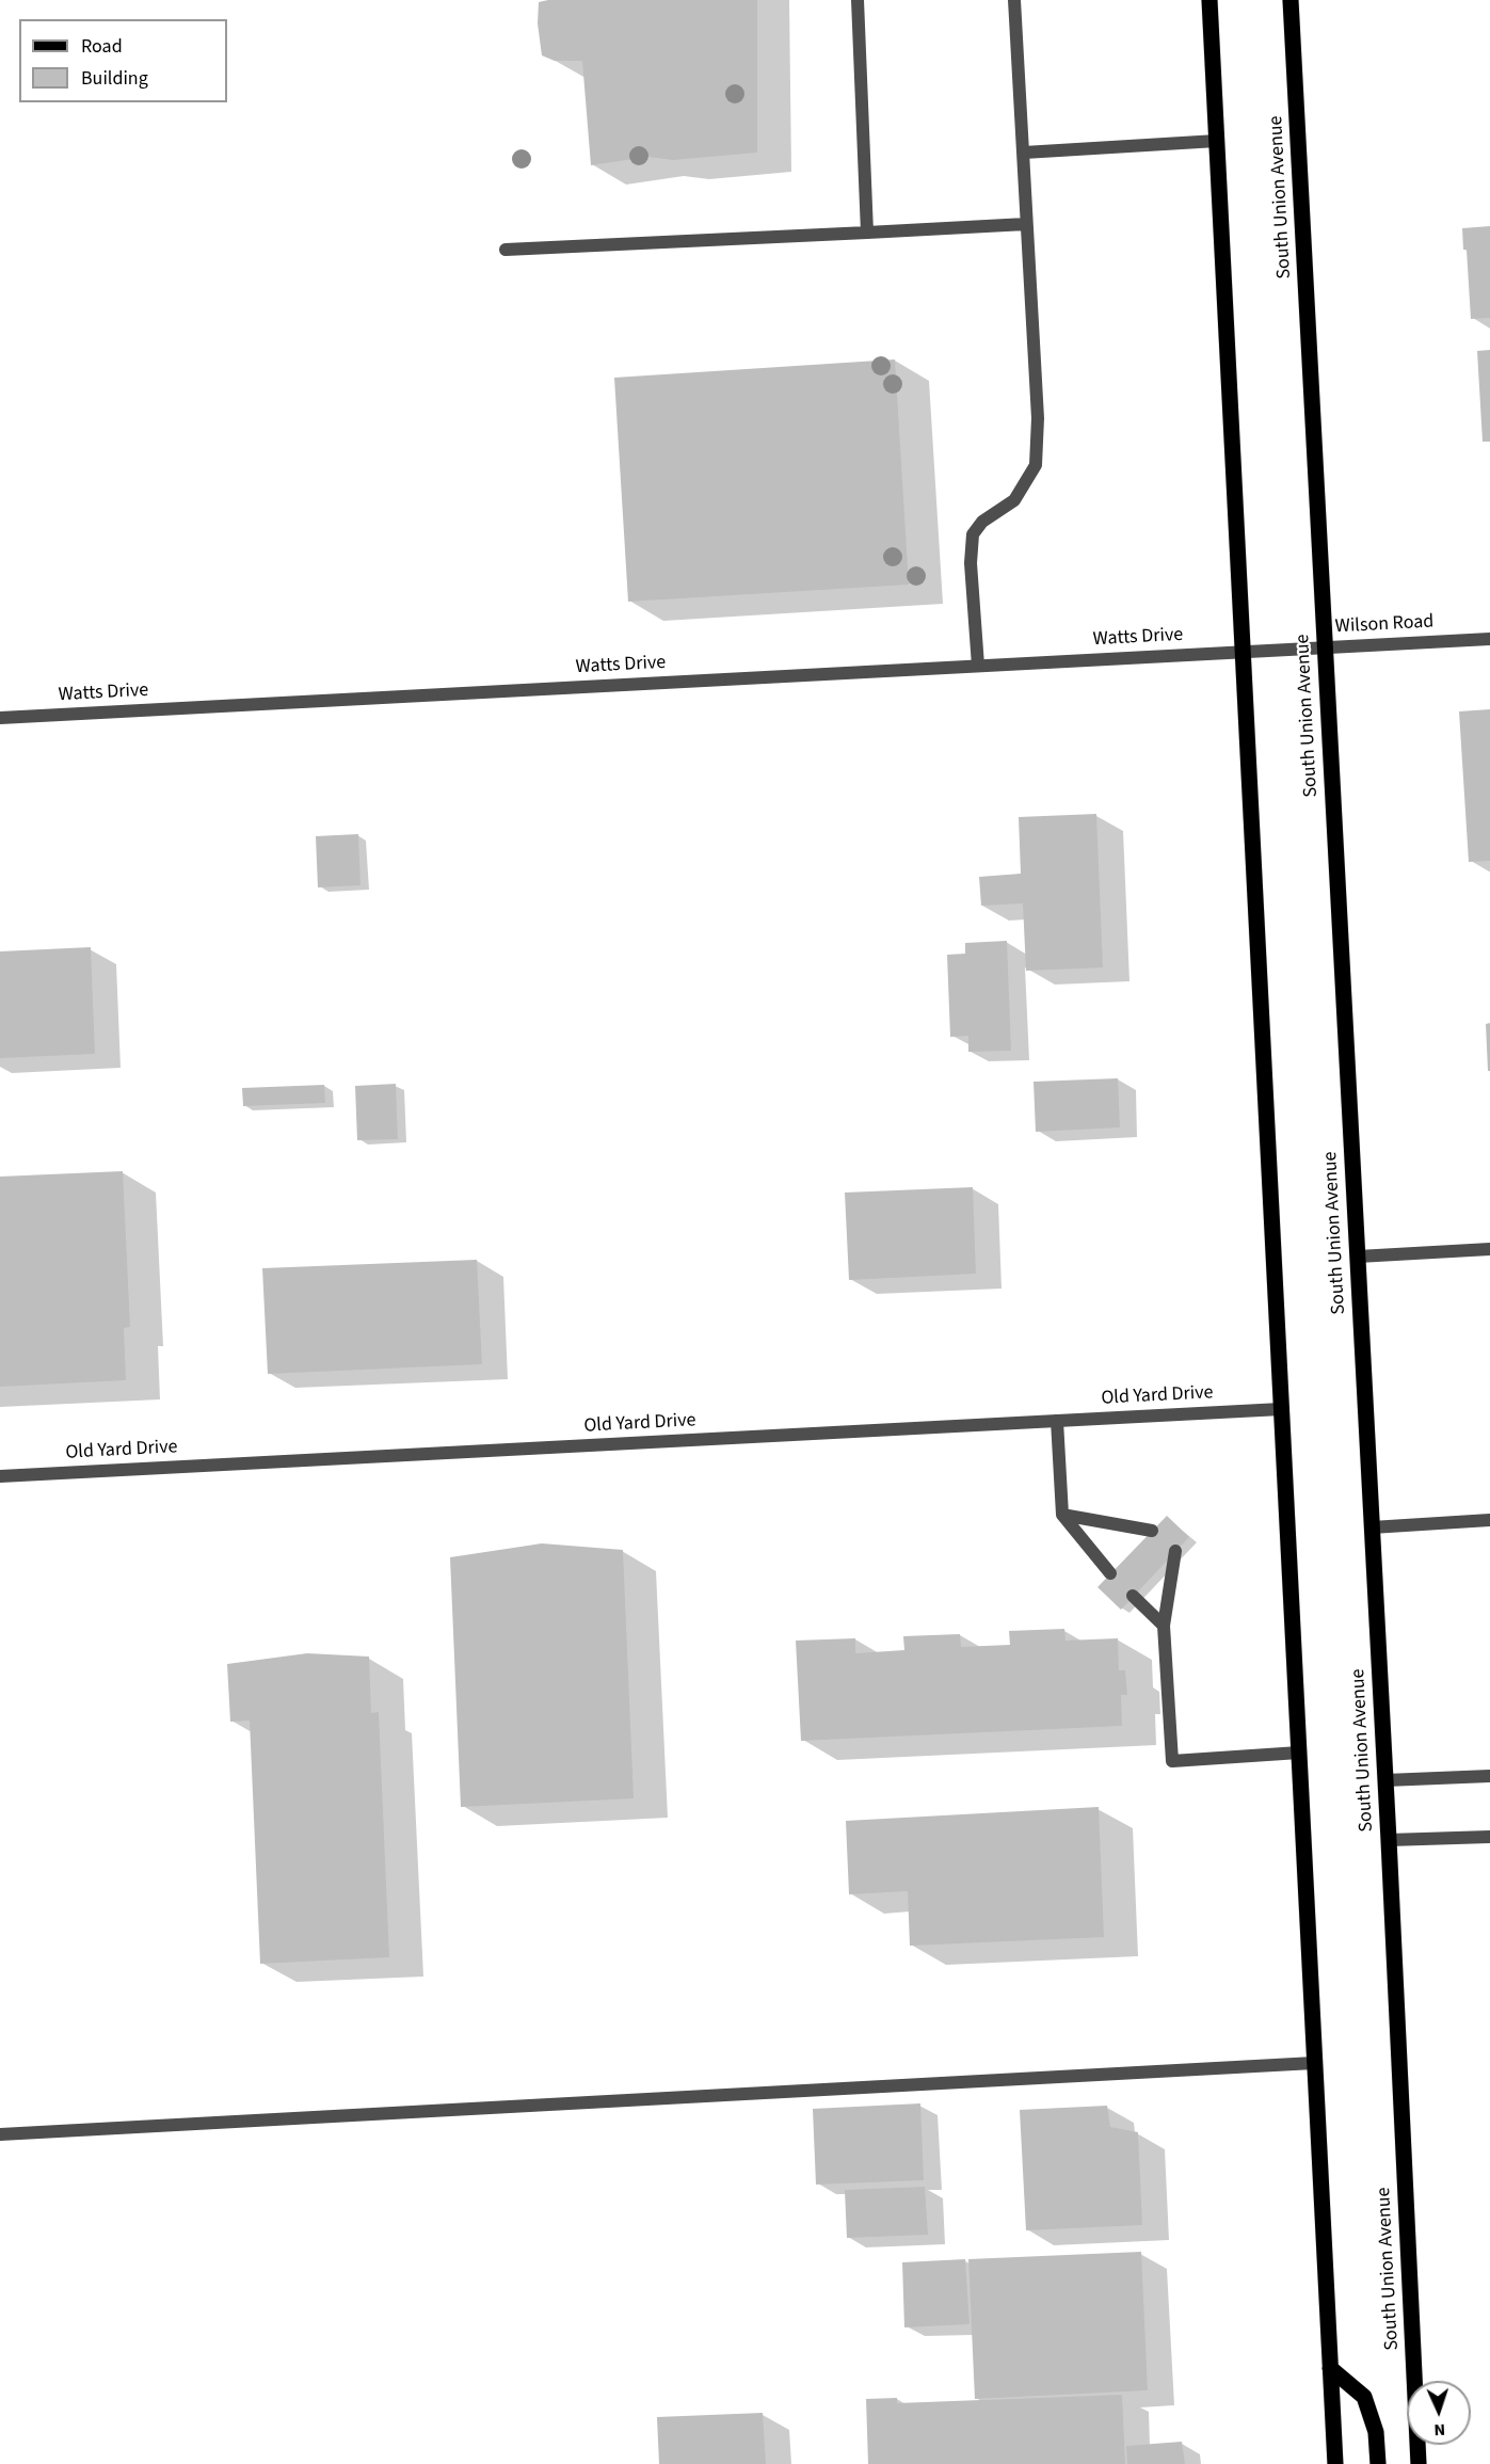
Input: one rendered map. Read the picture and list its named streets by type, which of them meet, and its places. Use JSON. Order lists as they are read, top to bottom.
{
  "streets": {
    "main road": ["South Union Avenue"],
    "street": ["Wilson Road", "Watts Drive", "Old Yard Drive"]
  },
  "crossings": [
    ["South Union Avenue", "Wilson Road"],
    ["Wilson Road", "Watts Drive"]
  ],
  "legend": ["Road", "Building"],
  "north": "bottom"
}
